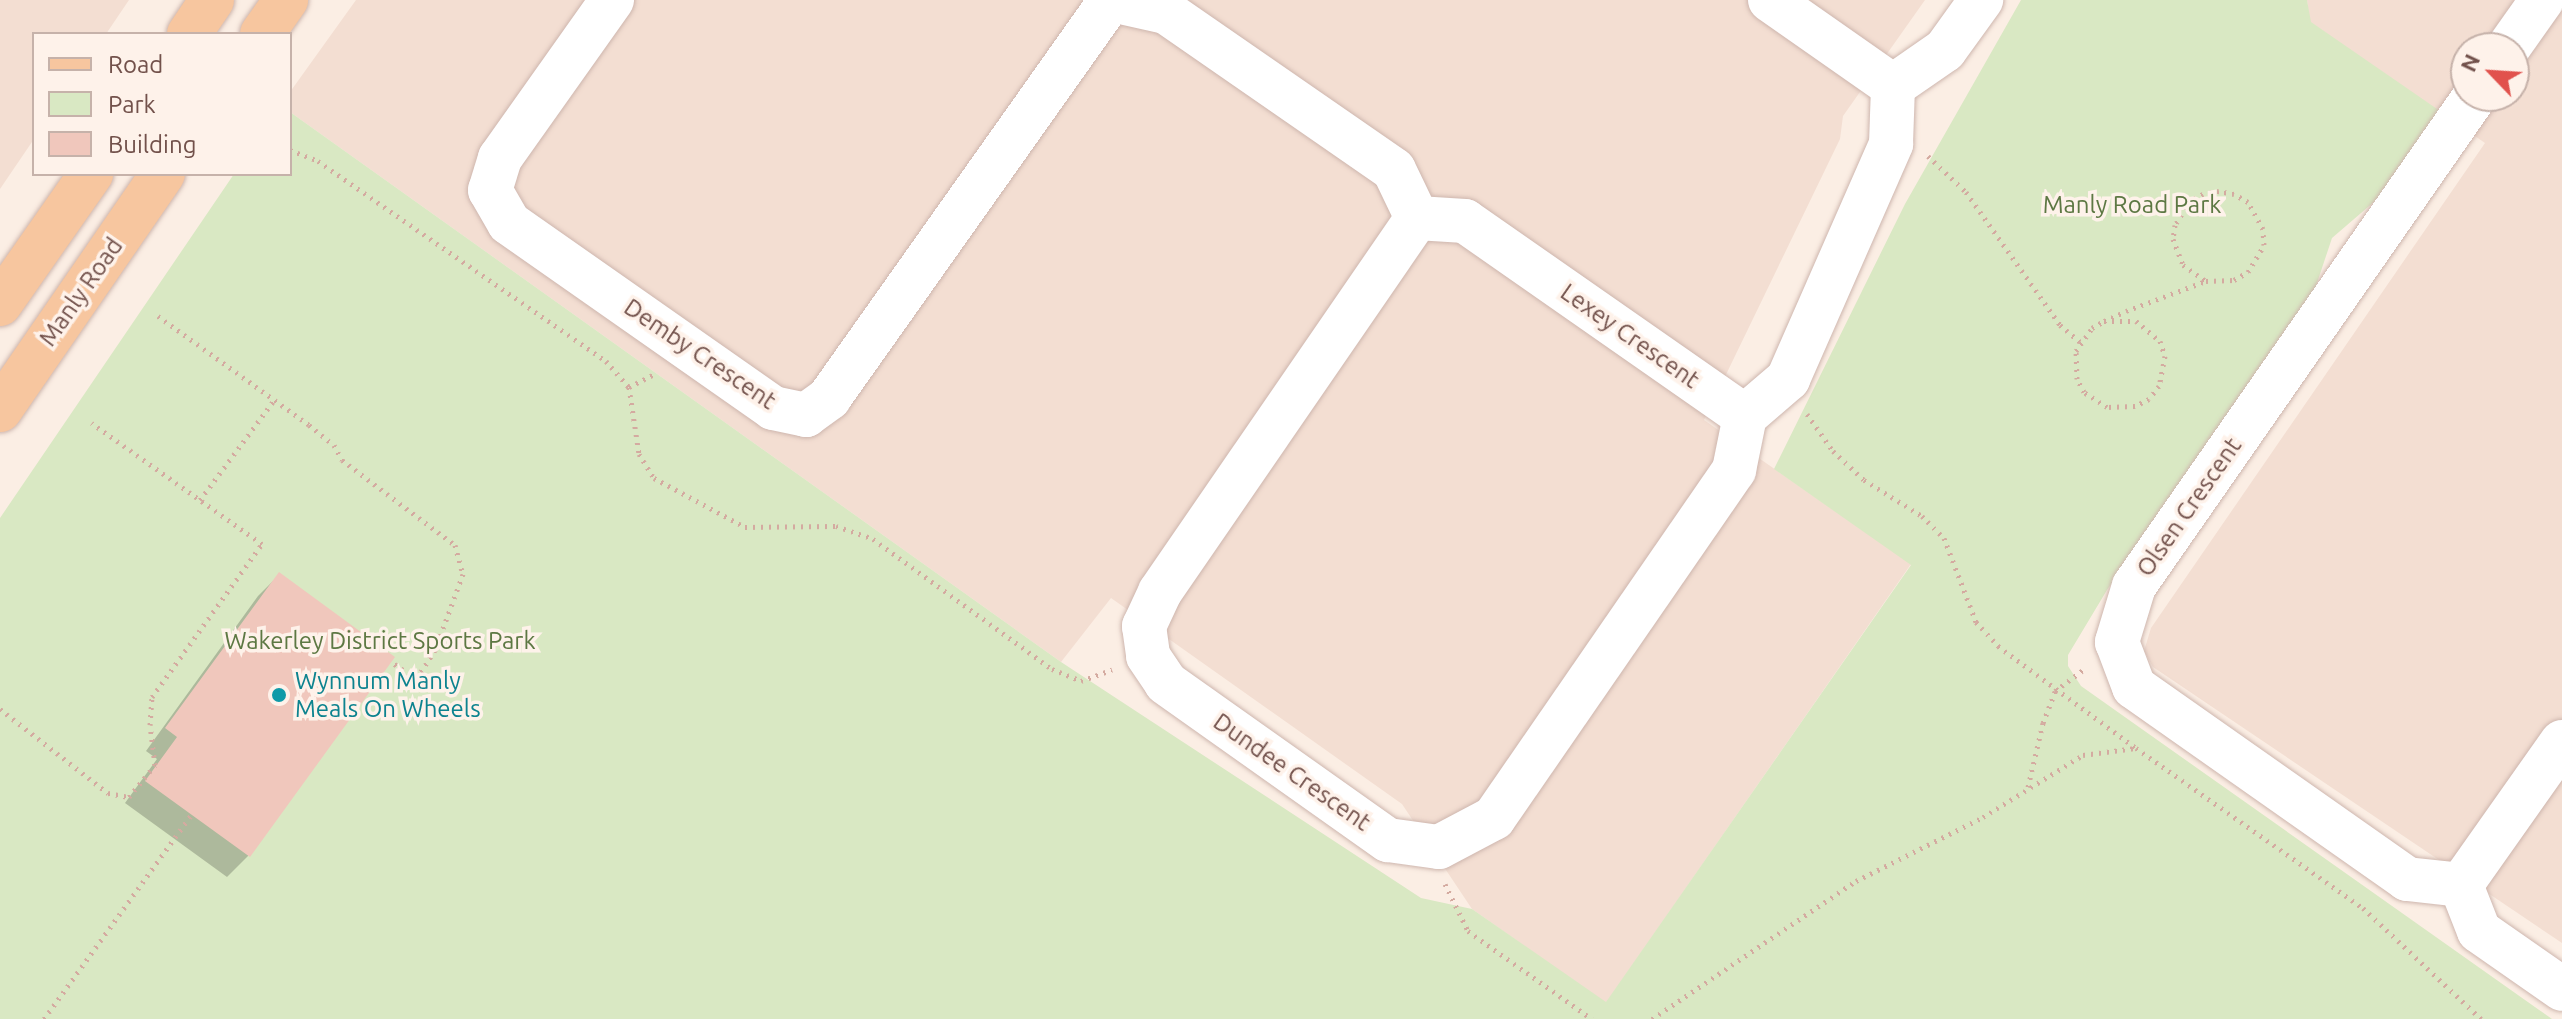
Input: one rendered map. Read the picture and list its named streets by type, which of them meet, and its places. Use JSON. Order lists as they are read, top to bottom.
{
  "streets": {
    "main road": ["Manly Road"],
    "street": [
      "Lexey Crescent",
      "Demby Crescent",
      "Olsen Crescent",
      "Dundee Crescent"
    ]
  },
  "parks": ["Manly Road Park", "Wakerley District Sports Park"],
  "places": ["Wynnum Manly Meals On Wheels"],
  "legend": ["Road", "Park", "Building"],
  "north": "top left"
}
